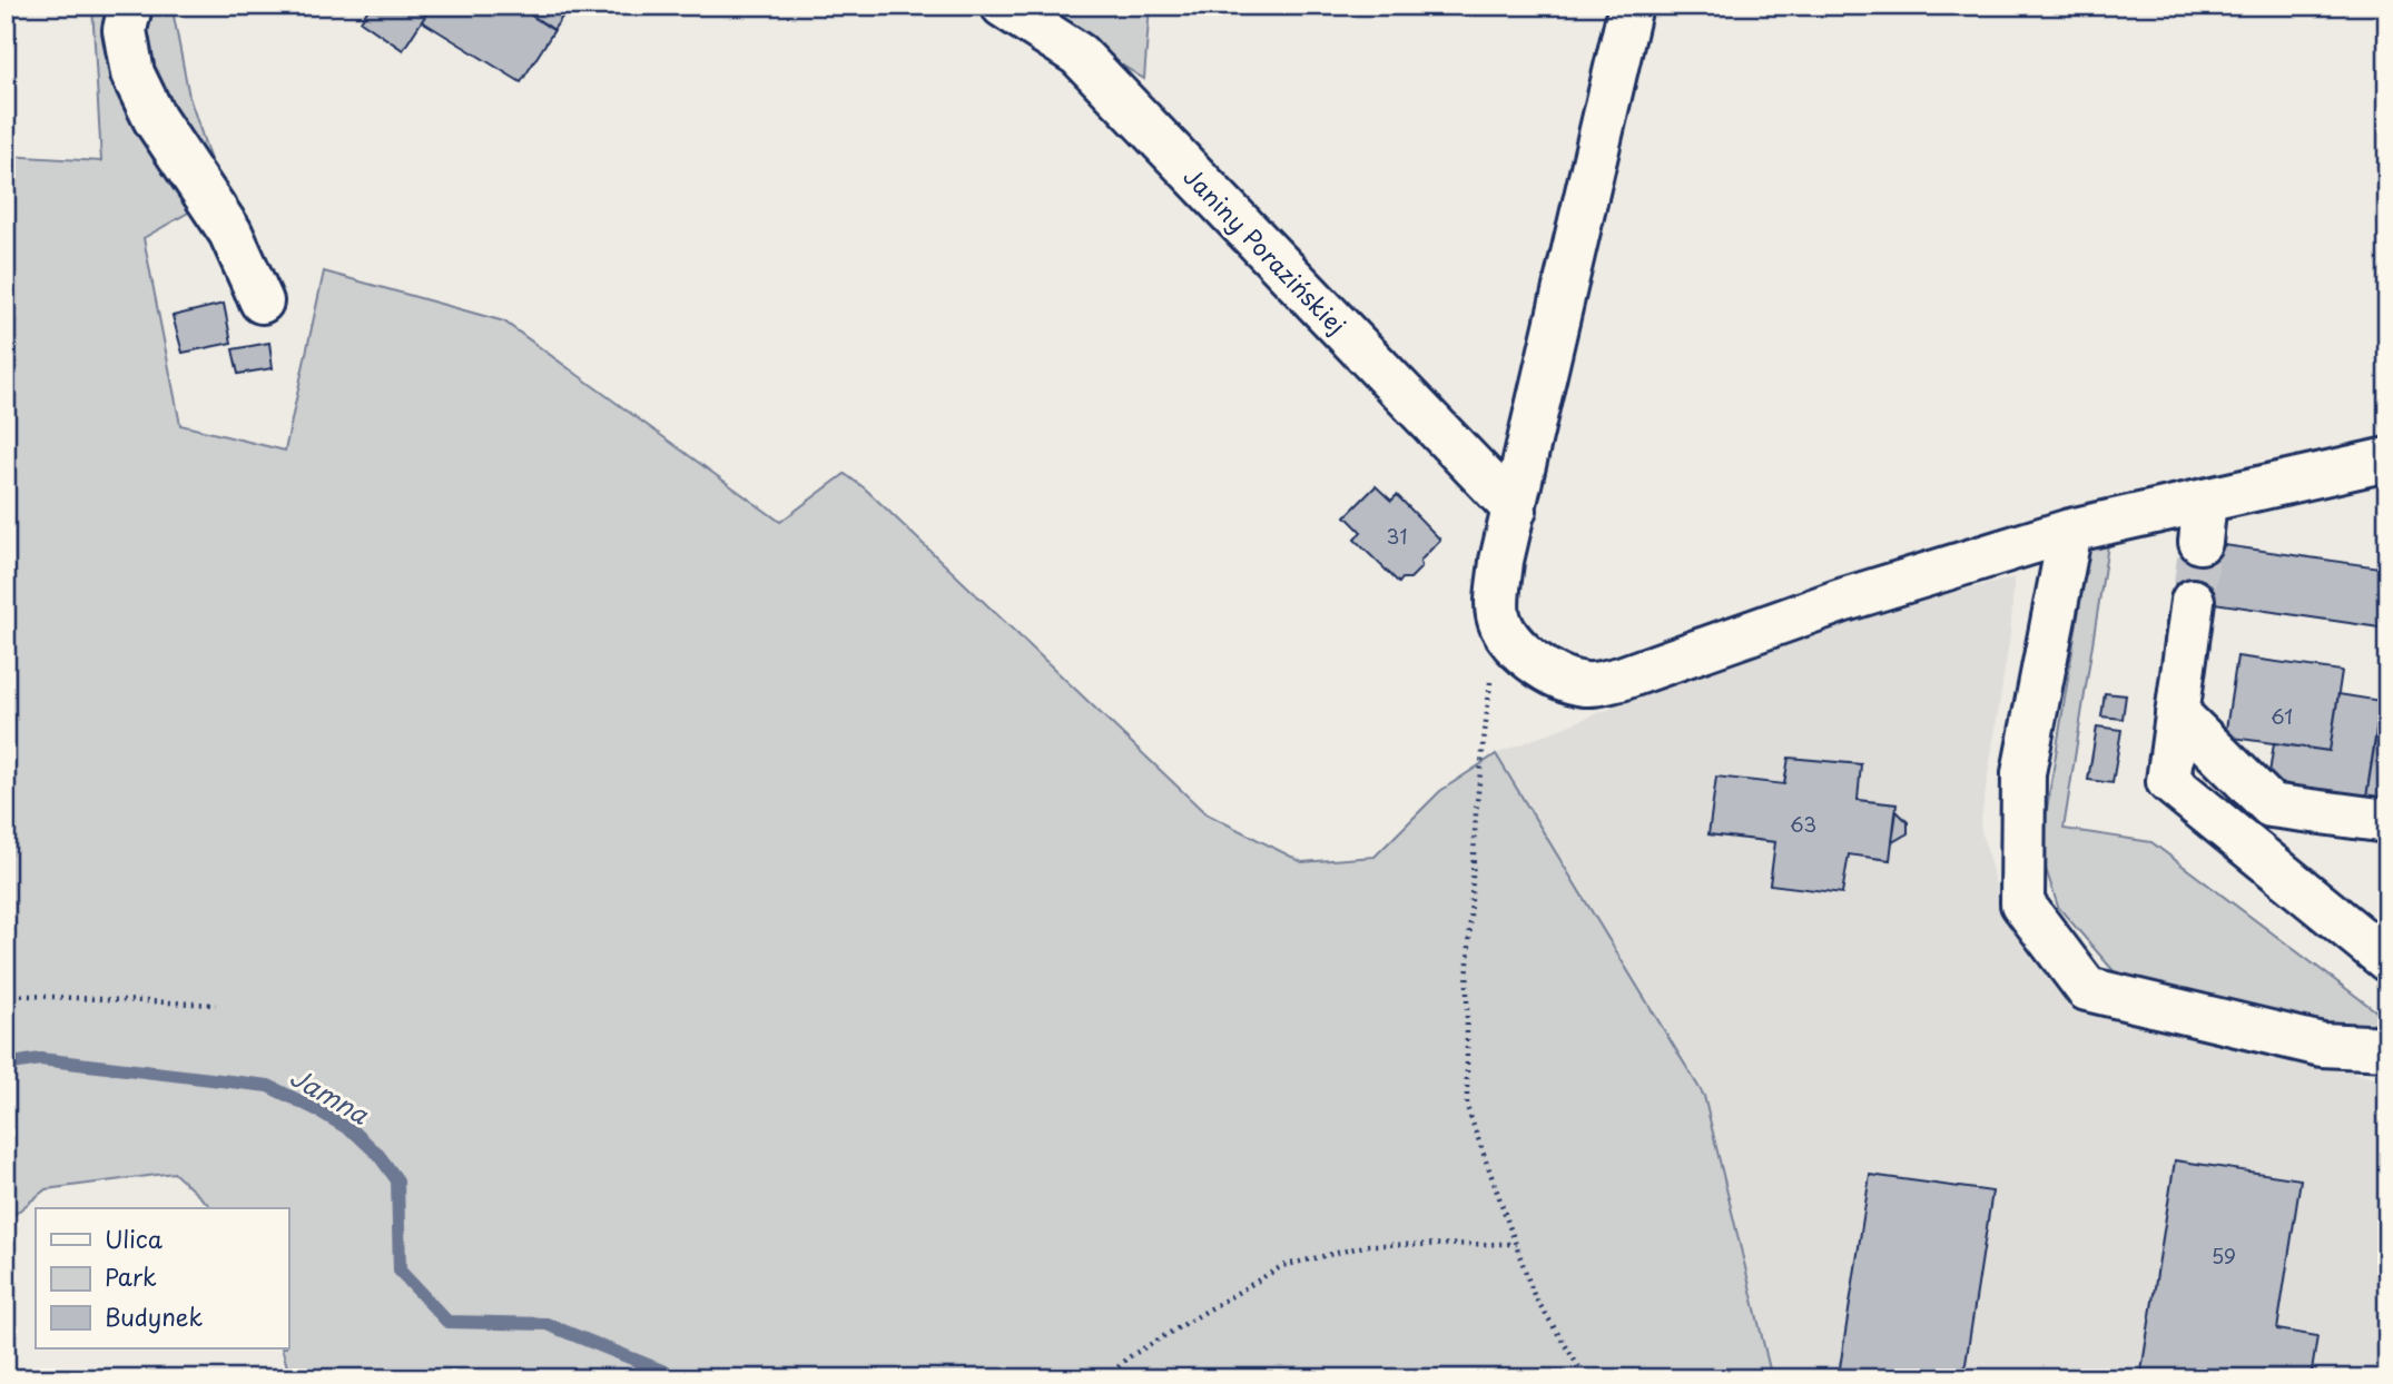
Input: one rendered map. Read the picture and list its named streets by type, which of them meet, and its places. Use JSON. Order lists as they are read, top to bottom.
{
  "streets": {
    "street": ["Janiny Porazińskiej"]
  },
  "water": ["Jamna"],
  "house_numbers": [
    "31",
    "61",
    "63",
    "59"
  ],
  "legend": ["Ulica", "Park", "Budynek"]
}
